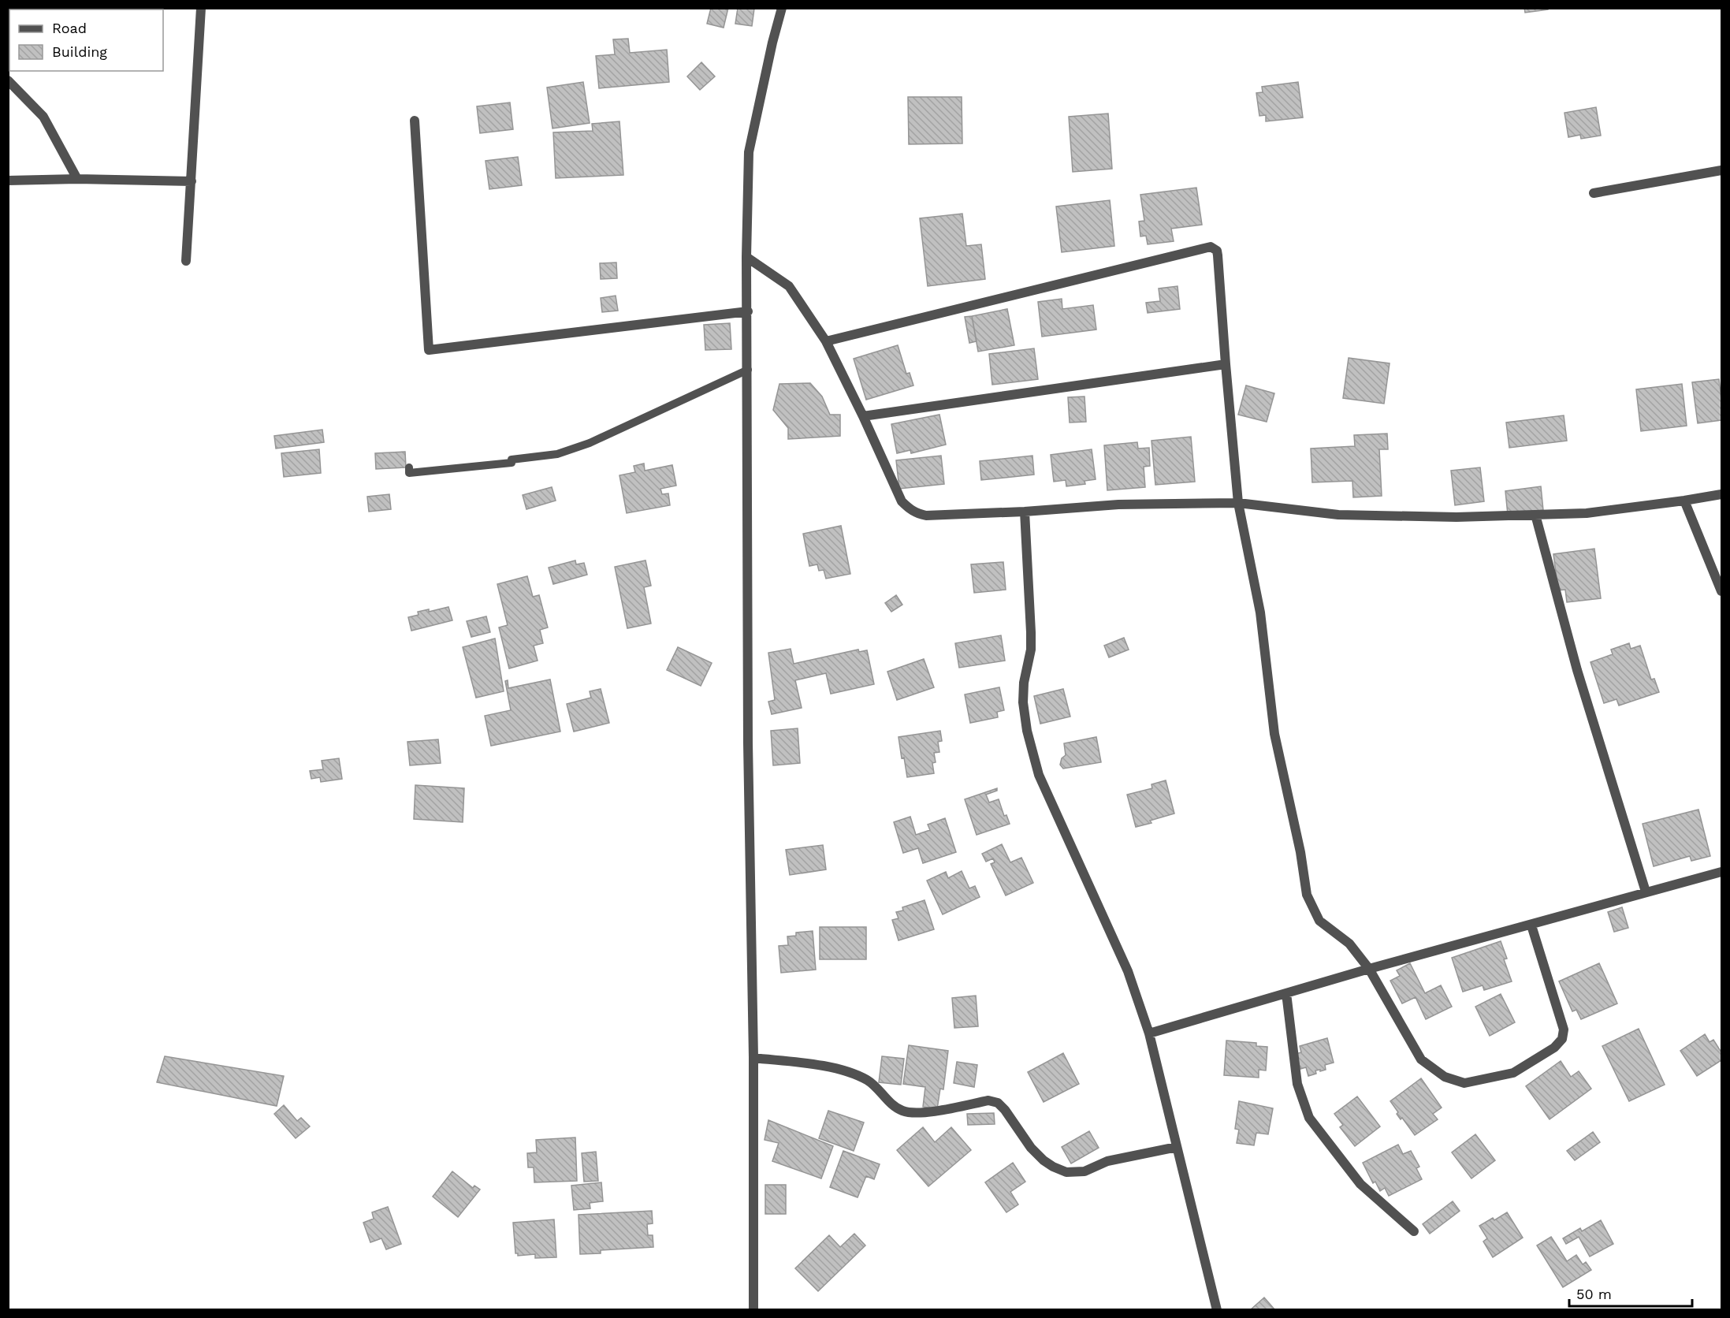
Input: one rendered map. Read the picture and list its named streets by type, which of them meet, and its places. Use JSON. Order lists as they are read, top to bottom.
{
  "legend": ["Road", "Building"],
  "scale_bar": "50 m"
}
